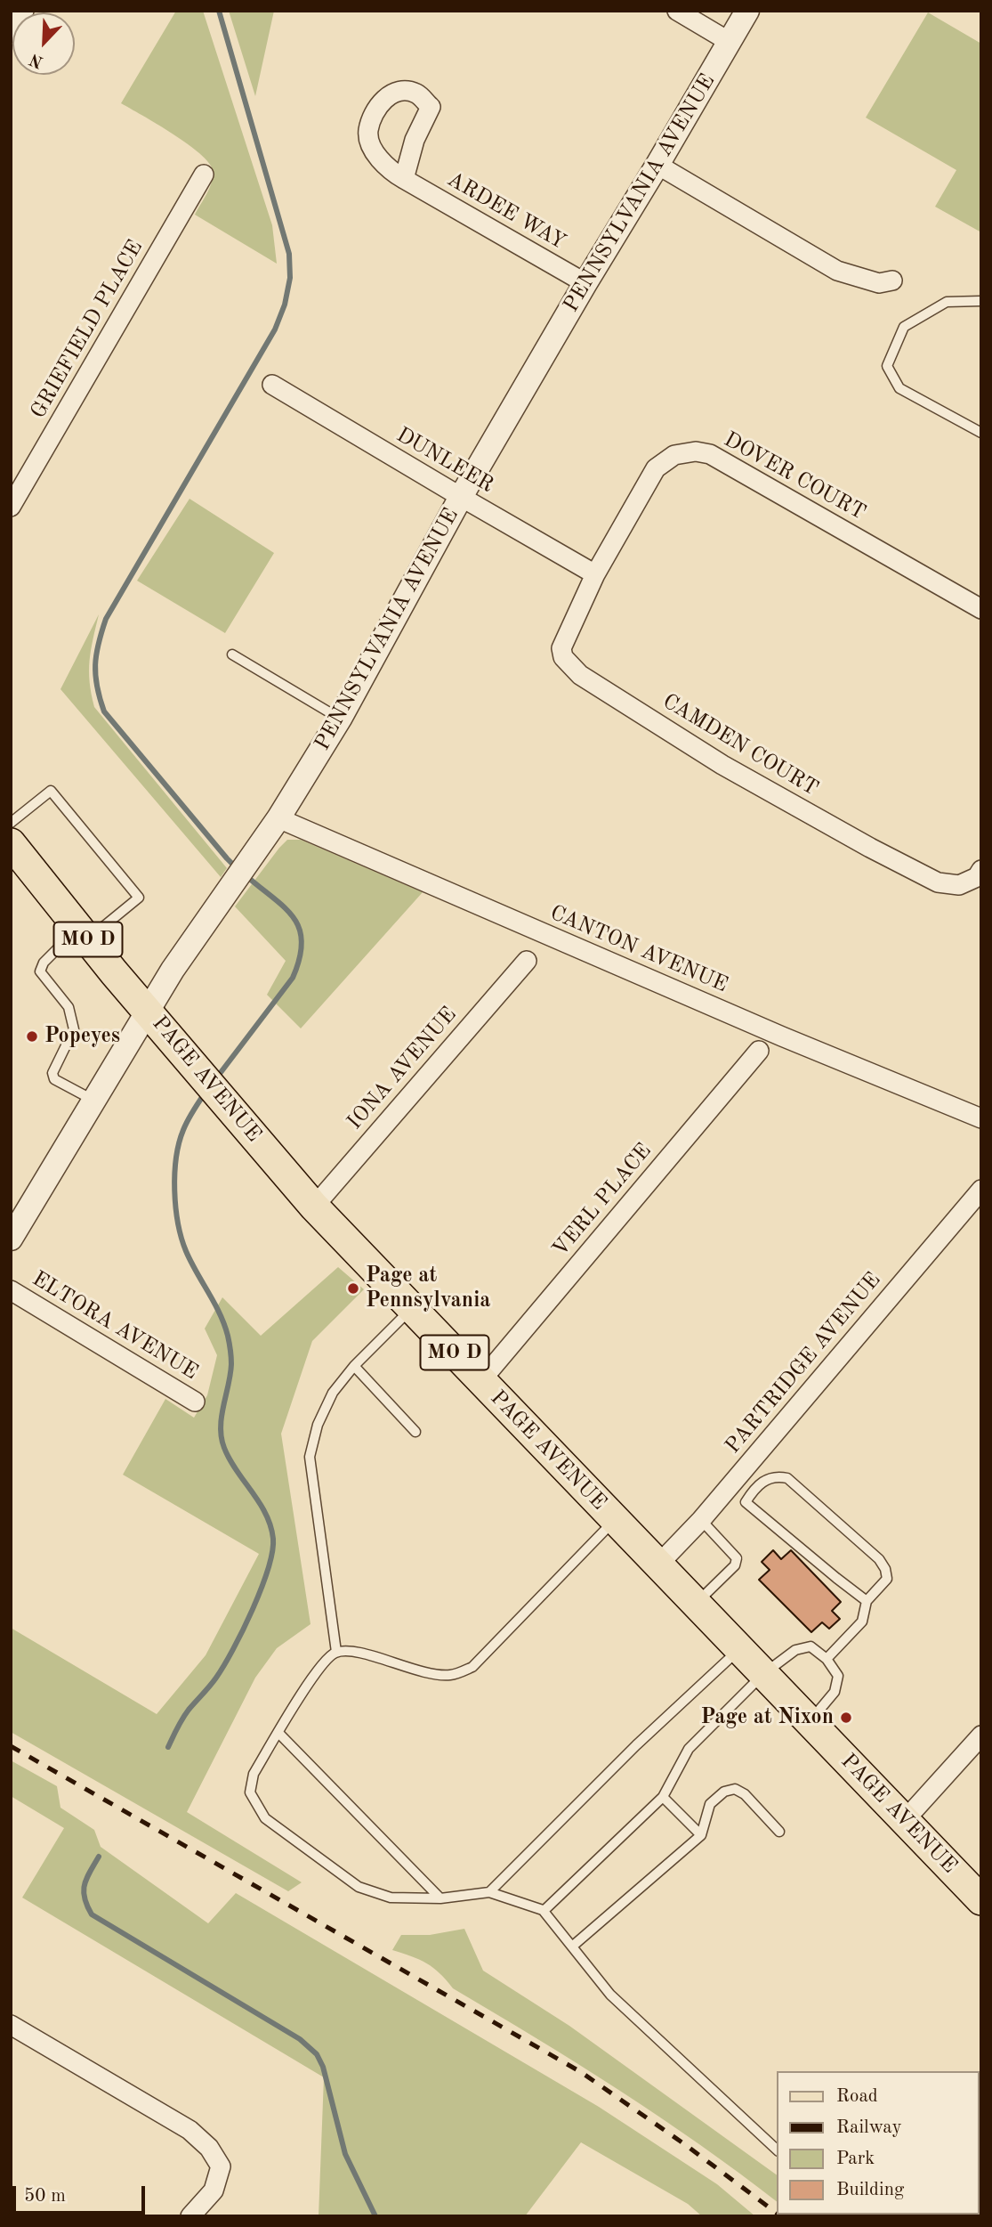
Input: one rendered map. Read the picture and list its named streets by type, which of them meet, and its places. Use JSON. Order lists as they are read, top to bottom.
{
  "streets": {
    "main road": ["MO D", "PAGE AVENUE"],
    "street": [
      "PENNSYLVANIA AVENUE",
      "ARDEE WAY",
      "GRIEFIELD PLACE",
      "DUNLEER",
      "DOVER COURT",
      "CAMDEN COURT",
      "CANTON AVENUE",
      "IONA AVENUE",
      "VERL PLACE",
      "ELTORA AVENUE",
      "PARTRIDGE AVENUE"
    ]
  },
  "crossings": [
    ["PENNSYLVANIA AVENUE", "ARDEE WAY"],
    ["PENNSYLVANIA AVENUE", "DUNLEER"],
    ["PENNSYLVANIA AVENUE", "CANTON AVENUE"],
    ["PENNSYLVANIA AVENUE", "PAGE AVENUE"],
    ["DUNLEER", "DOVER COURT"],
    ["DUNLEER", "CAMDEN COURT"],
    ["DOVER COURT", "CAMDEN COURT"],
    ["IONA AVENUE", "PAGE AVENUE"],
    ["PAGE AVENUE", "VERL PLACE"],
    ["PAGE AVENUE", "PARTRIDGE AVENUE"]
  ],
  "places": ["Popeyes", "Page at Pennsylvania", "Page at Nixon"],
  "legend": [
    "Road",
    "Railway",
    "Park",
    "Building"
  ],
  "scale_bar": "50 m",
  "north": "bottom left"
}
